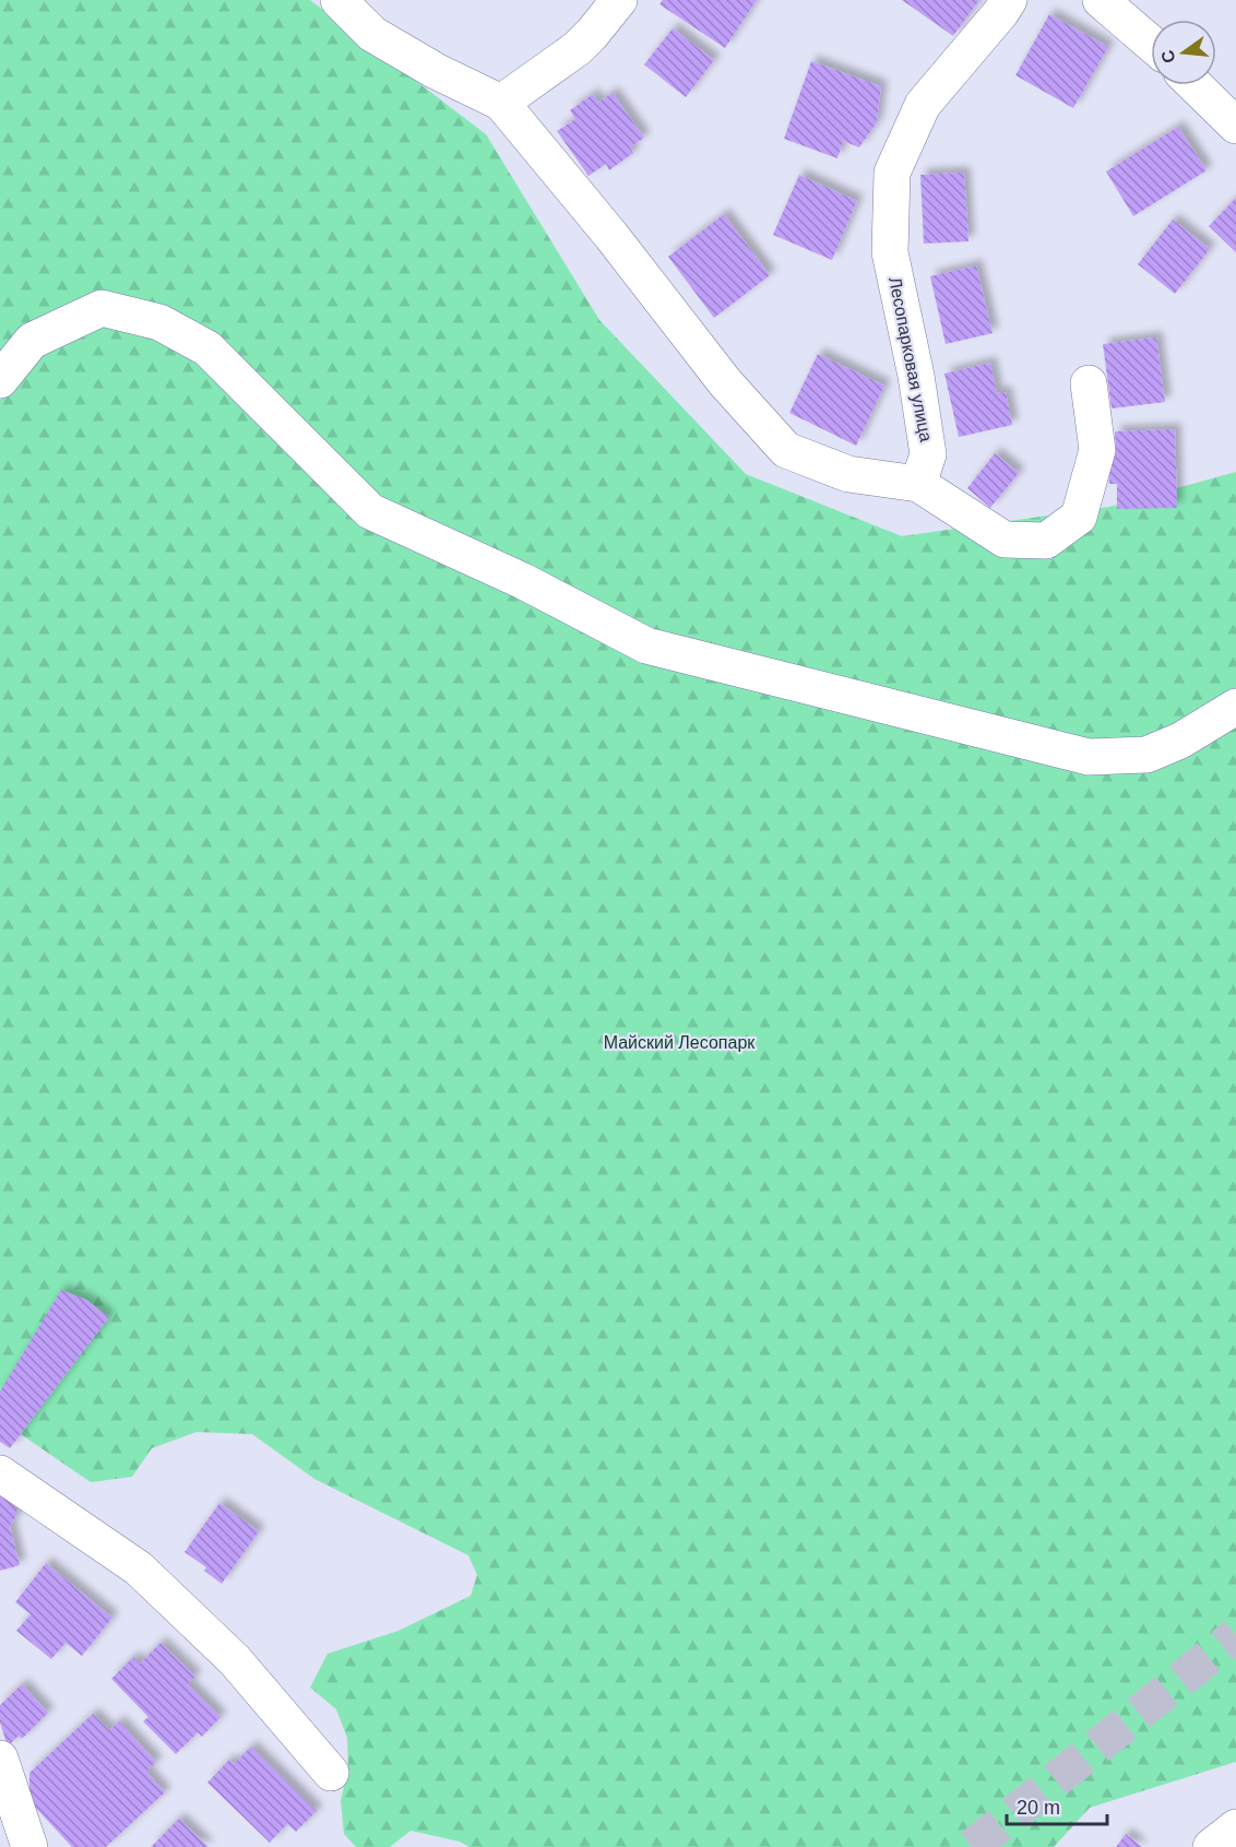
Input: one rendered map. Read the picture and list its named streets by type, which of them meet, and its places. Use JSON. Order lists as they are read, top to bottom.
{
  "streets": {
    "street": ["Лесопарковая улица"]
  },
  "parks": ["Майский Лесопарк"],
  "scale_bar": "20 m",
  "north": "left"
}
